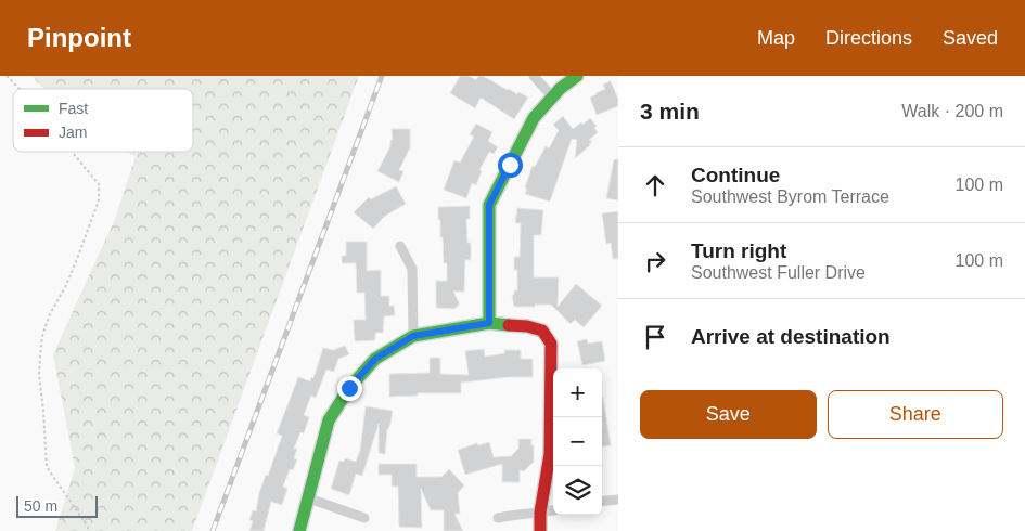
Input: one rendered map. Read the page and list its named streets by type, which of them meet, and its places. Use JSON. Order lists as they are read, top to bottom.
{
  "legend": ["Fast", "Jam"],
  "scale_bar": "50 m",
  "page": {
    "header": "Pinpoint",
    "nav": ["Map", "Directions", "Saved"],
    "heading": ["3 min", "Walk · 200 m"],
    "list": [
      ["Continue", "Southwest Byrom Terrace", "100 m"],
      ["Turn right", "Southwest Fuller Drive", "100 m"],
      "Arrive at destination"
    ],
    "map_buttons": ["+", "−"],
    "buttons": ["Save", "Share"],
    "scale": "50 m"
  }
}
